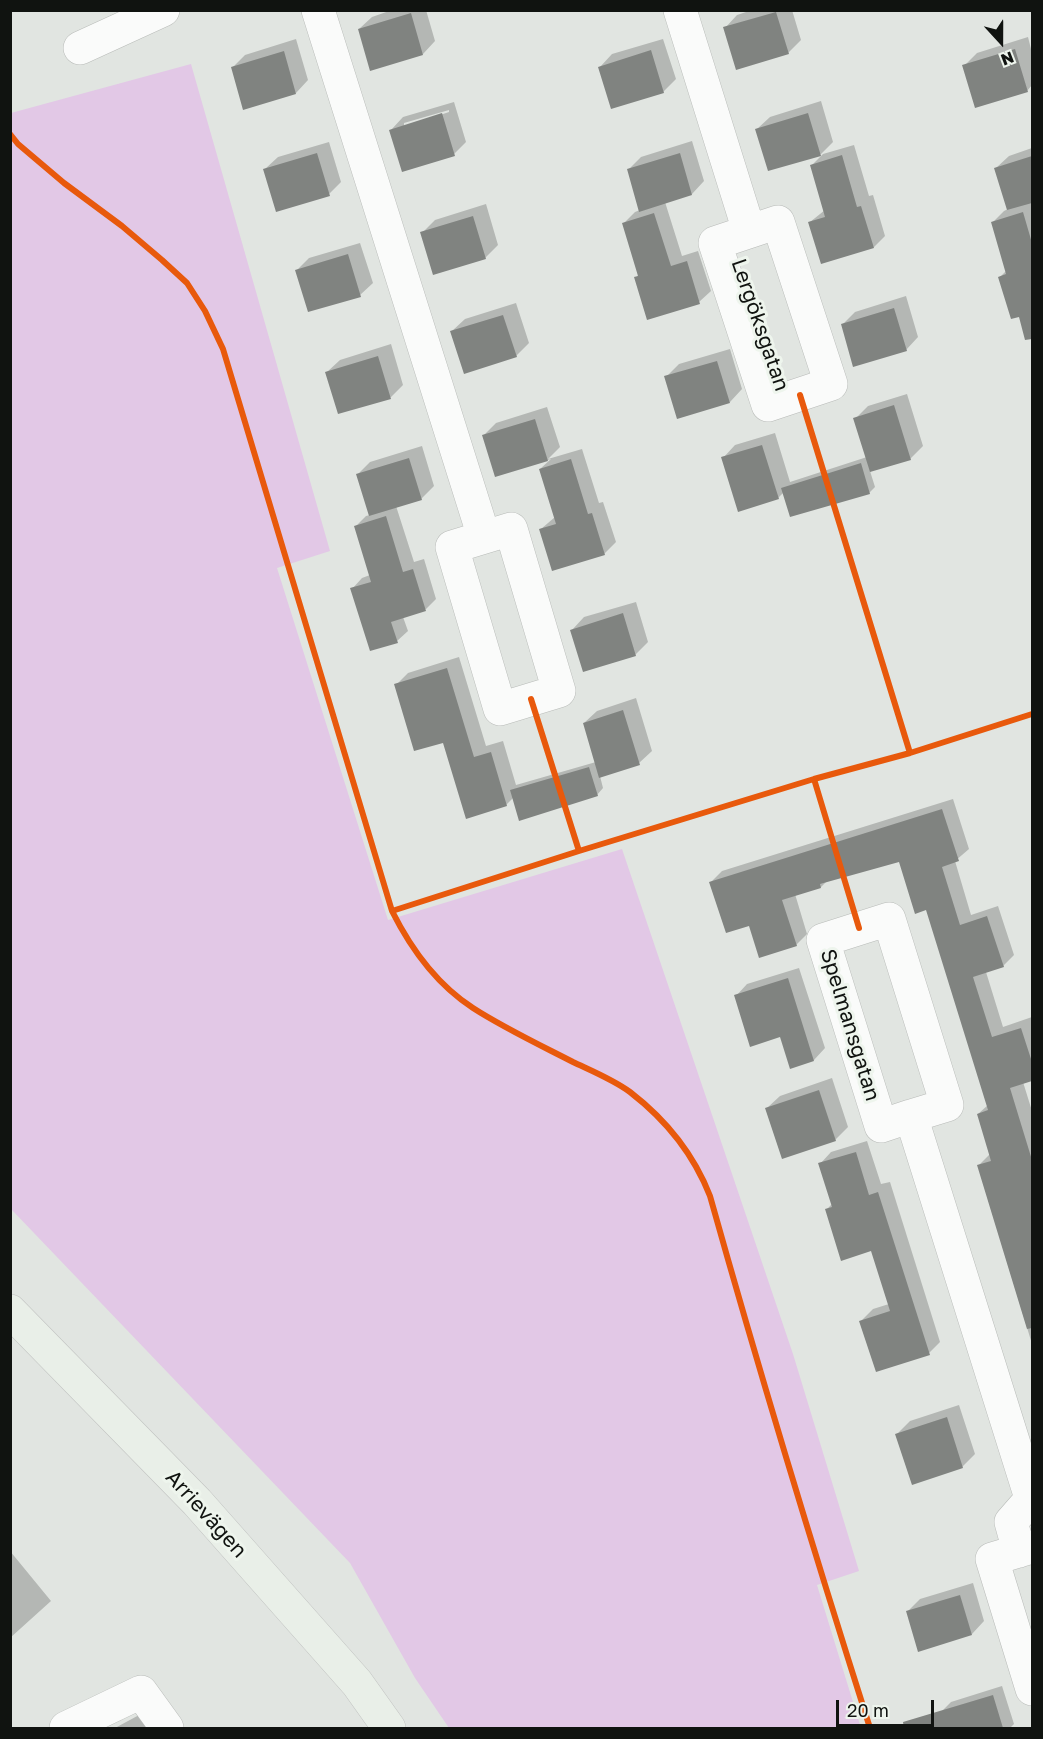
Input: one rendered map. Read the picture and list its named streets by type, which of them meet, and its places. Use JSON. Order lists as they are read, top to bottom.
{
  "streets": {
    "main road": ["Arrievägen"],
    "street": ["Lergöksgatan", "Spelmansgatan"]
  },
  "scale_bar": "20 m",
  "north": "bottom"
}
